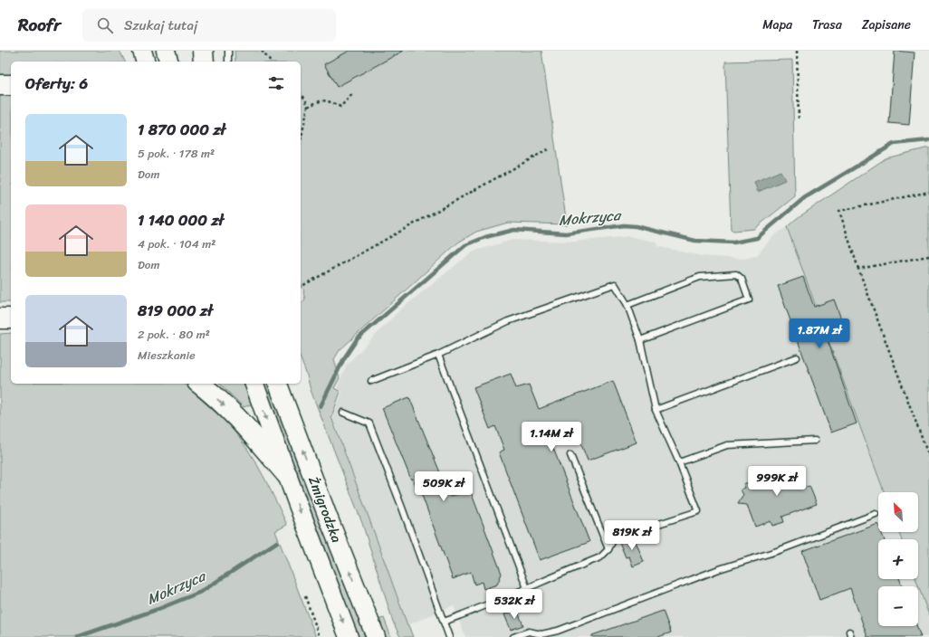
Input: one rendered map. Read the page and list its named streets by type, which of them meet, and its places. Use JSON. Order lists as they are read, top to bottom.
{
  "streets": {
    "main road": ["Żmigrodzka"]
  },
  "water": ["Mokrzyca"],
  "north": "top left",
  "page": {
    "header": "Roofr",
    "search": "Szukaj tutaj",
    "nav": ["Mapa", "Trasa", "Zapisane"],
    "heading": "Oferty: 6",
    "list": [
      {
        "name": "1 870 000 zł",
        "note": "5 pok. · 178 m² · Dom"
      },
      {
        "name": "1 140 000 zł",
        "note": "4 pok. · 104 m² · Dom"
      },
      {
        "name": "819 000 zł",
        "note": "2 pok. · 80 m² · Mieszkanie"
      }
    ],
    "price": [
      "1.87M zł",
      "1.14M zł",
      "999K zł",
      "509K zł",
      "819K zł",
      "532K zł"
    ],
    "map_buttons": ["+", "−"]
  }
}
